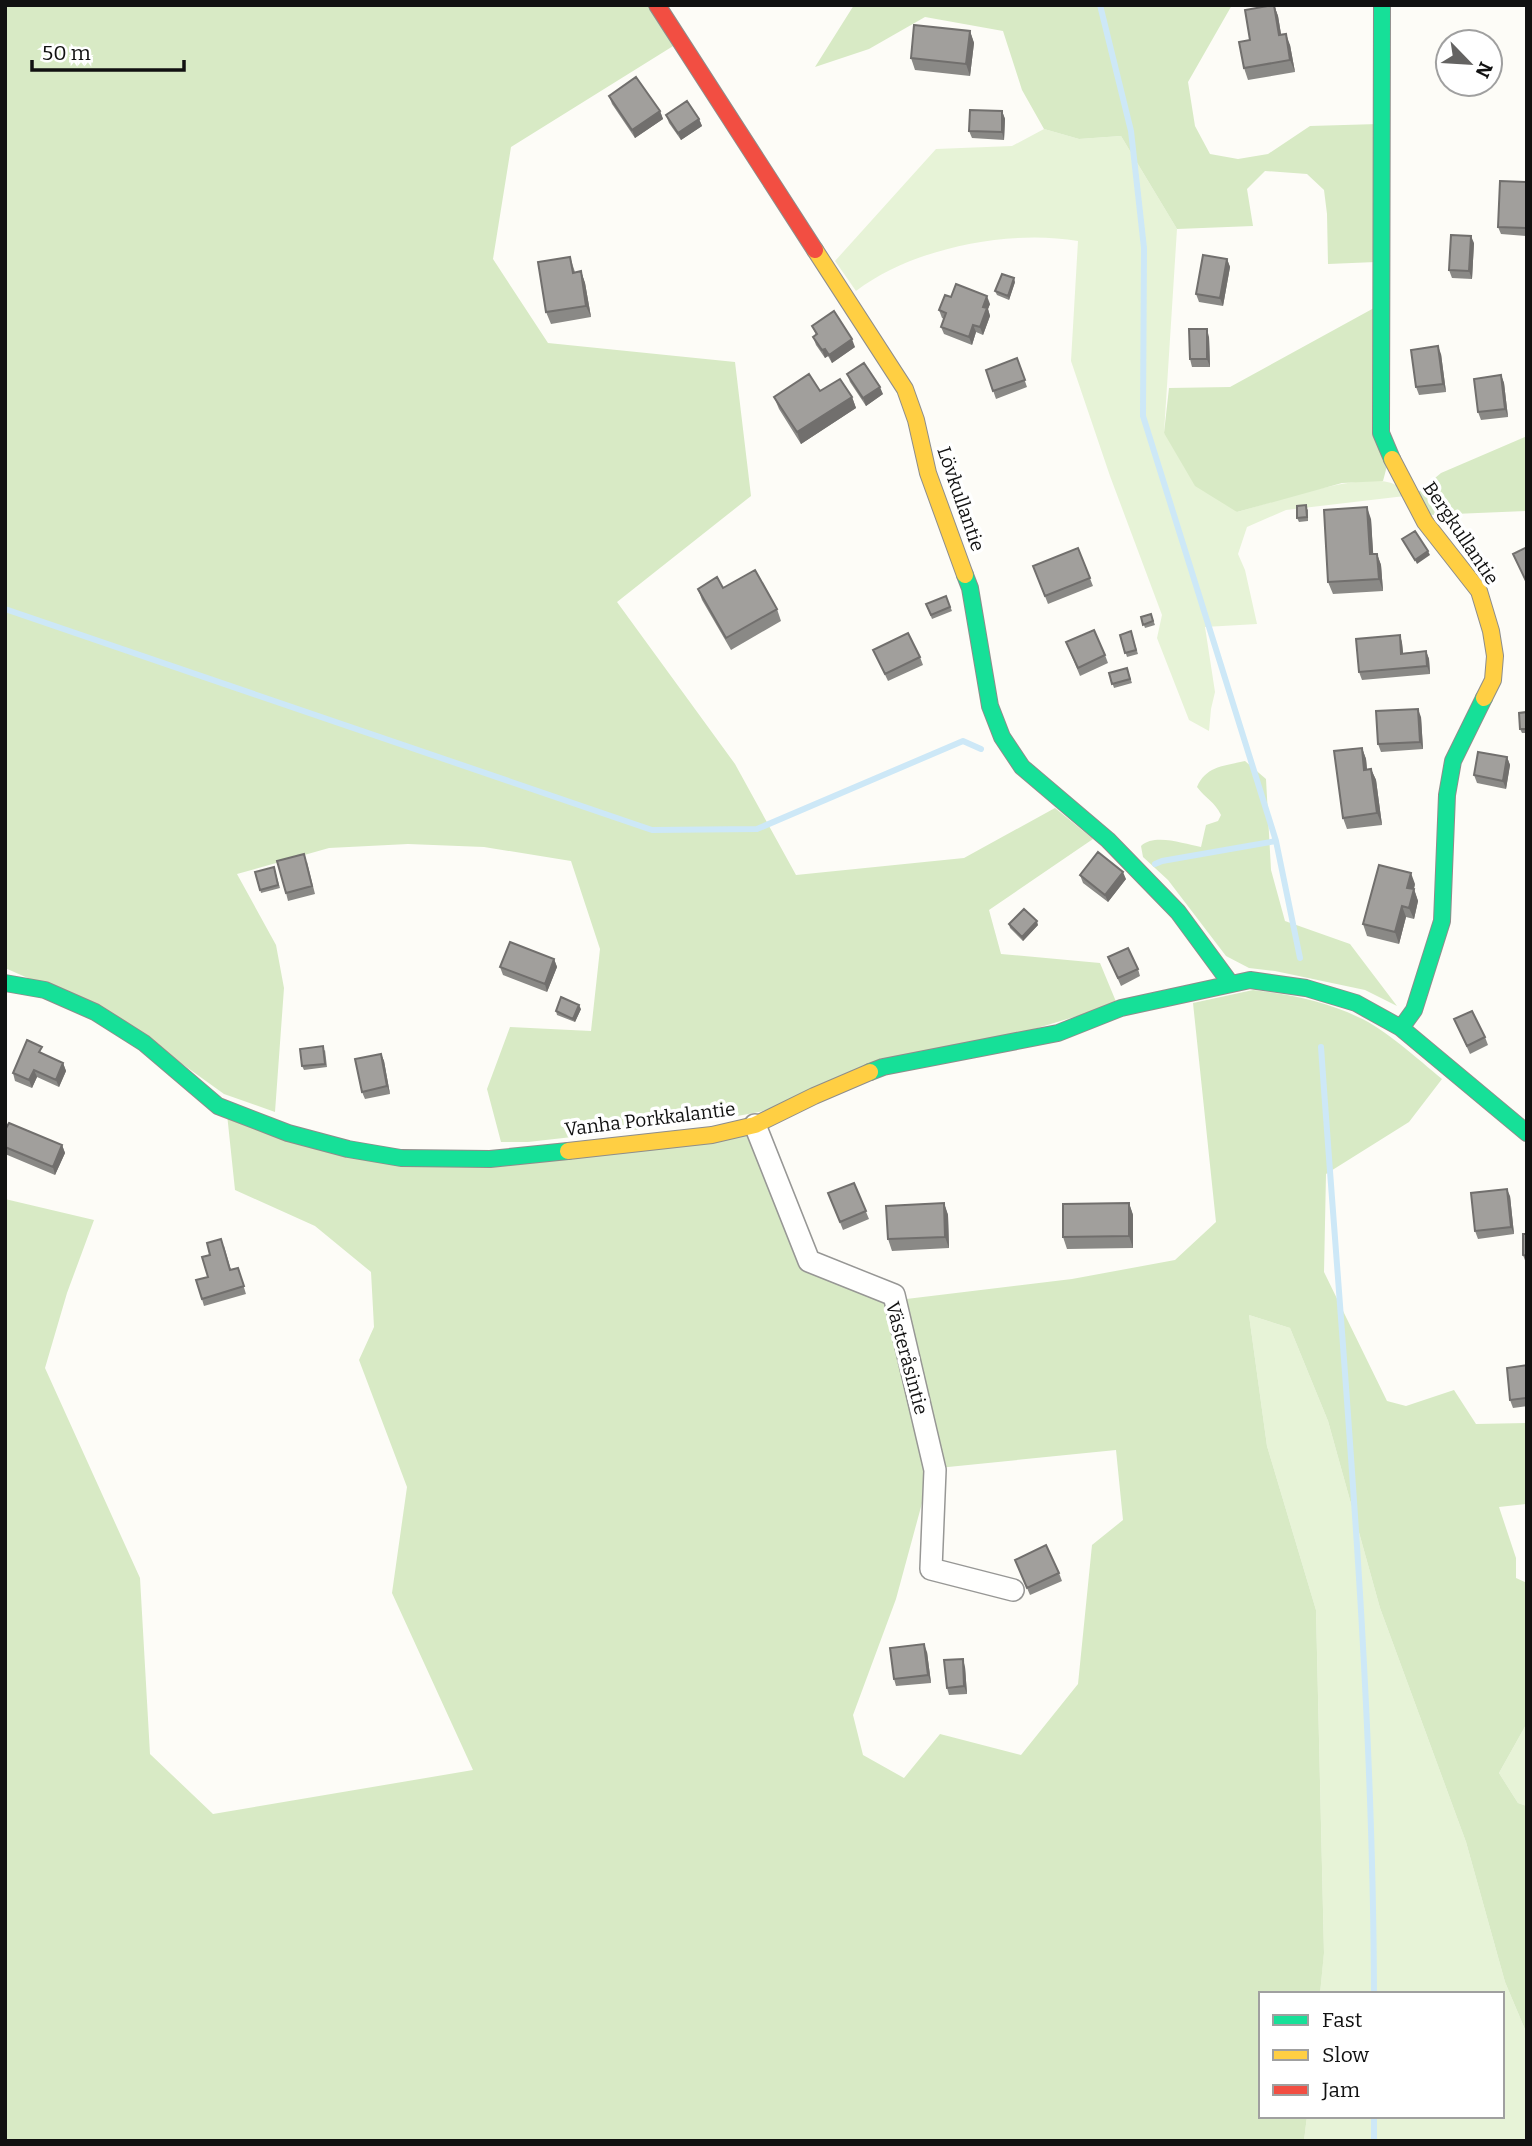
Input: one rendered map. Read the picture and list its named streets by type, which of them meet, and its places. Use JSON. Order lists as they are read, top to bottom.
{
  "streets": {
    "street": [
      "Lövkullantie",
      "Bergkullantie",
      "Vanha Porkkalantie",
      "Västeråsintie"
    ]
  },
  "crossings": [
    ["Lövkullantie", "Vanha Porkkalantie"],
    ["Bergkullantie", "Vanha Porkkalantie"],
    ["Vanha Porkkalantie", "Västeråsintie"]
  ],
  "legend": ["Fast", "Slow", "Jam"],
  "scale_bar": "50 m",
  "north": "bottom right"
}
